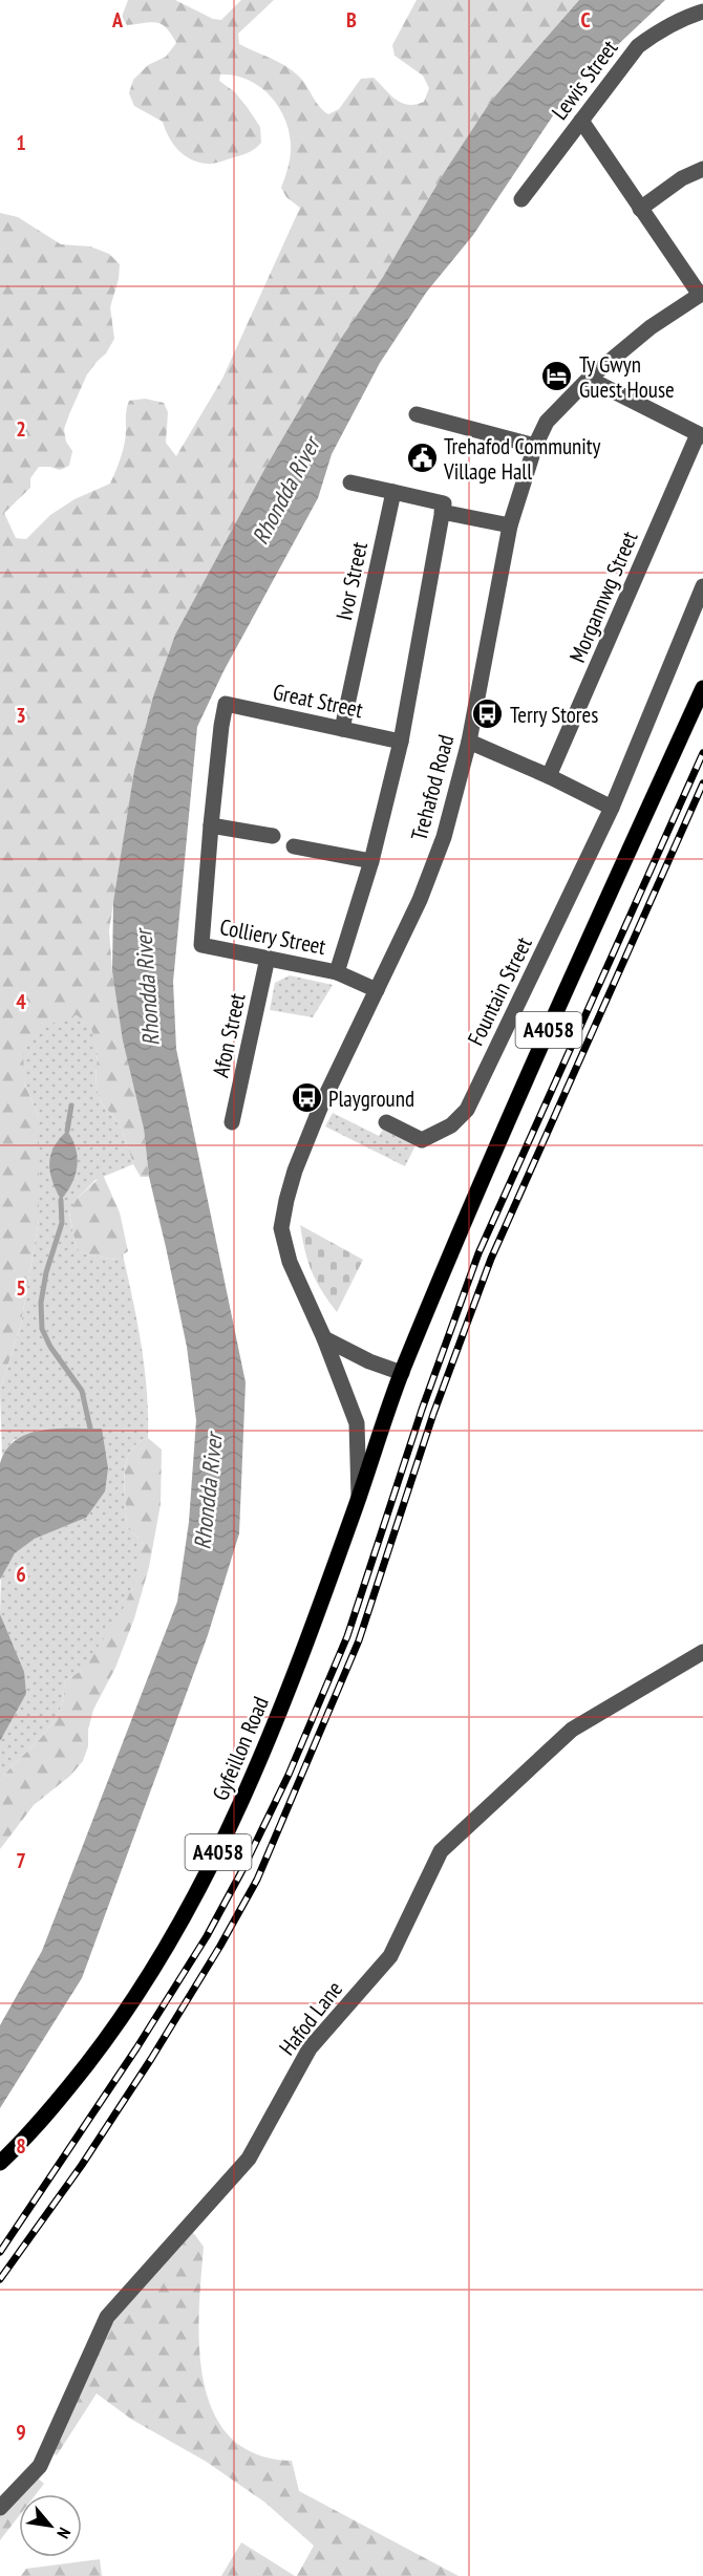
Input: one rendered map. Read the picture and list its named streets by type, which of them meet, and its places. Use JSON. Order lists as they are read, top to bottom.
{
  "streets": {
    "main road": ["A4058", "Gyfeillon Road"],
    "street": [
      "Lewis Street",
      "Ivor Street",
      "Morgannwg Street",
      "Great Street",
      "Trehafod Road",
      "Colliery Street",
      "Fountain Street",
      "Afon Street",
      "Hafod Lane"
    ]
  },
  "crossings": [
    ["Ivor Street", "Great Street"],
    ["Great Street", "Colliery Street"],
    ["Trehafod Road", "Colliery Street"],
    ["Trehafod Road", "Gyfeillon Road"],
    ["Colliery Street", "Afon Street"],
    ["A4058", "Gyfeillon Road"]
  ],
  "water": ["Rhondda River"],
  "places": {
    "hotel": ["Ty Gwyn Guest House"],
    "public building": ["Trehafod Community Village Hall"],
    "bus stop": ["Terry Stores", "Playground"]
  },
  "north": "bottom right",
  "grid": {
    "columns": ["A", "B", "C"],
    "rows": [
      "1",
      "2",
      "3",
      "4",
      "5",
      "6",
      "7",
      "8",
      "9"
    ]
  }
}
